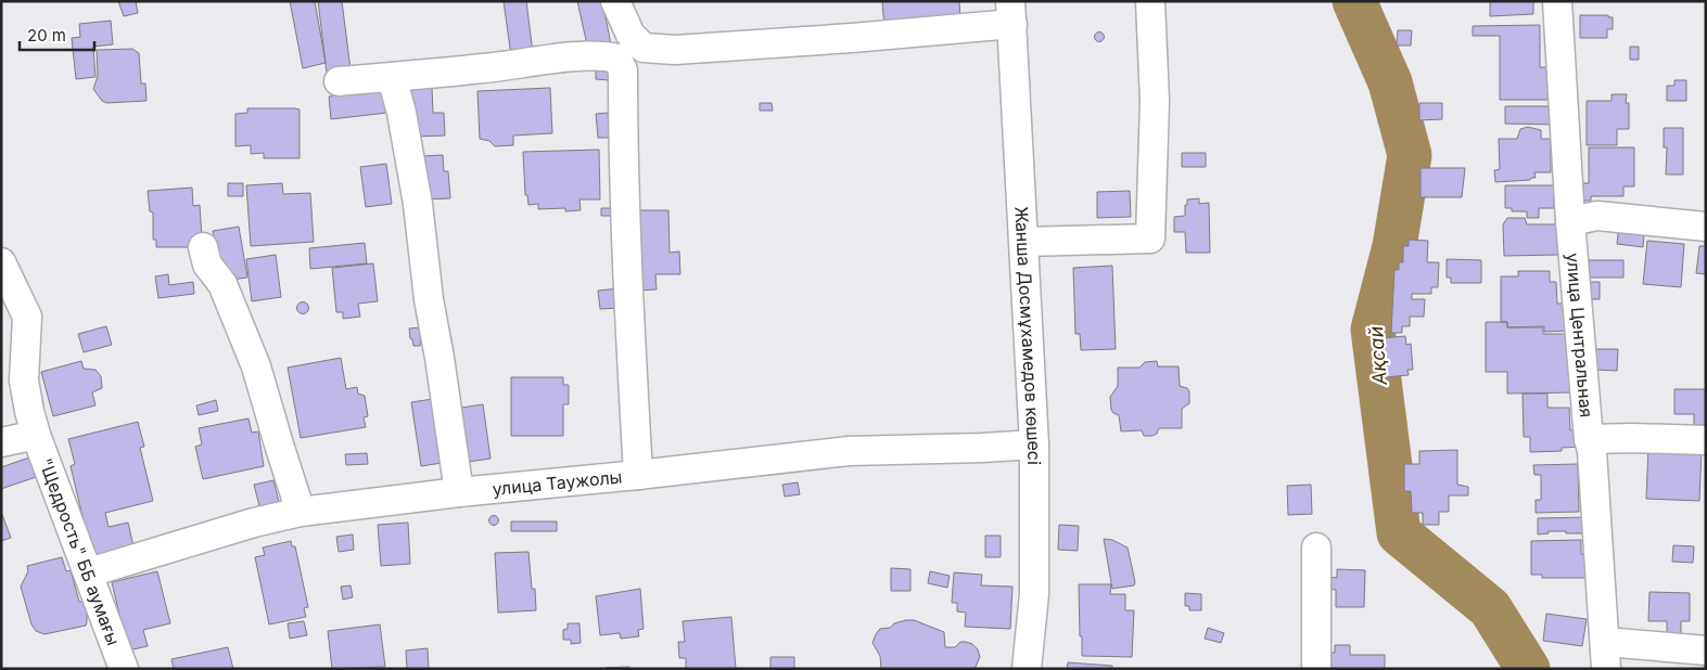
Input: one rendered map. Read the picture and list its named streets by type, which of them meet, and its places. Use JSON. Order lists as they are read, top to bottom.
{
  "streets": {
    "street": [
      "Жанша Досмұхамедов көшесі",
      "улица Центральная",
      "улица Таужолы",
      "\"Щедрость\" ББ аумағы"
    ]
  },
  "crossings": [
    ["Жанша Досмұхамедов көшесі", "улица Таужолы"],
    ["улица Таужолы", "\"Щедрость\" ББ аумағы"]
  ],
  "water": ["Ақсай"],
  "scale_bar": "20 m"
}
